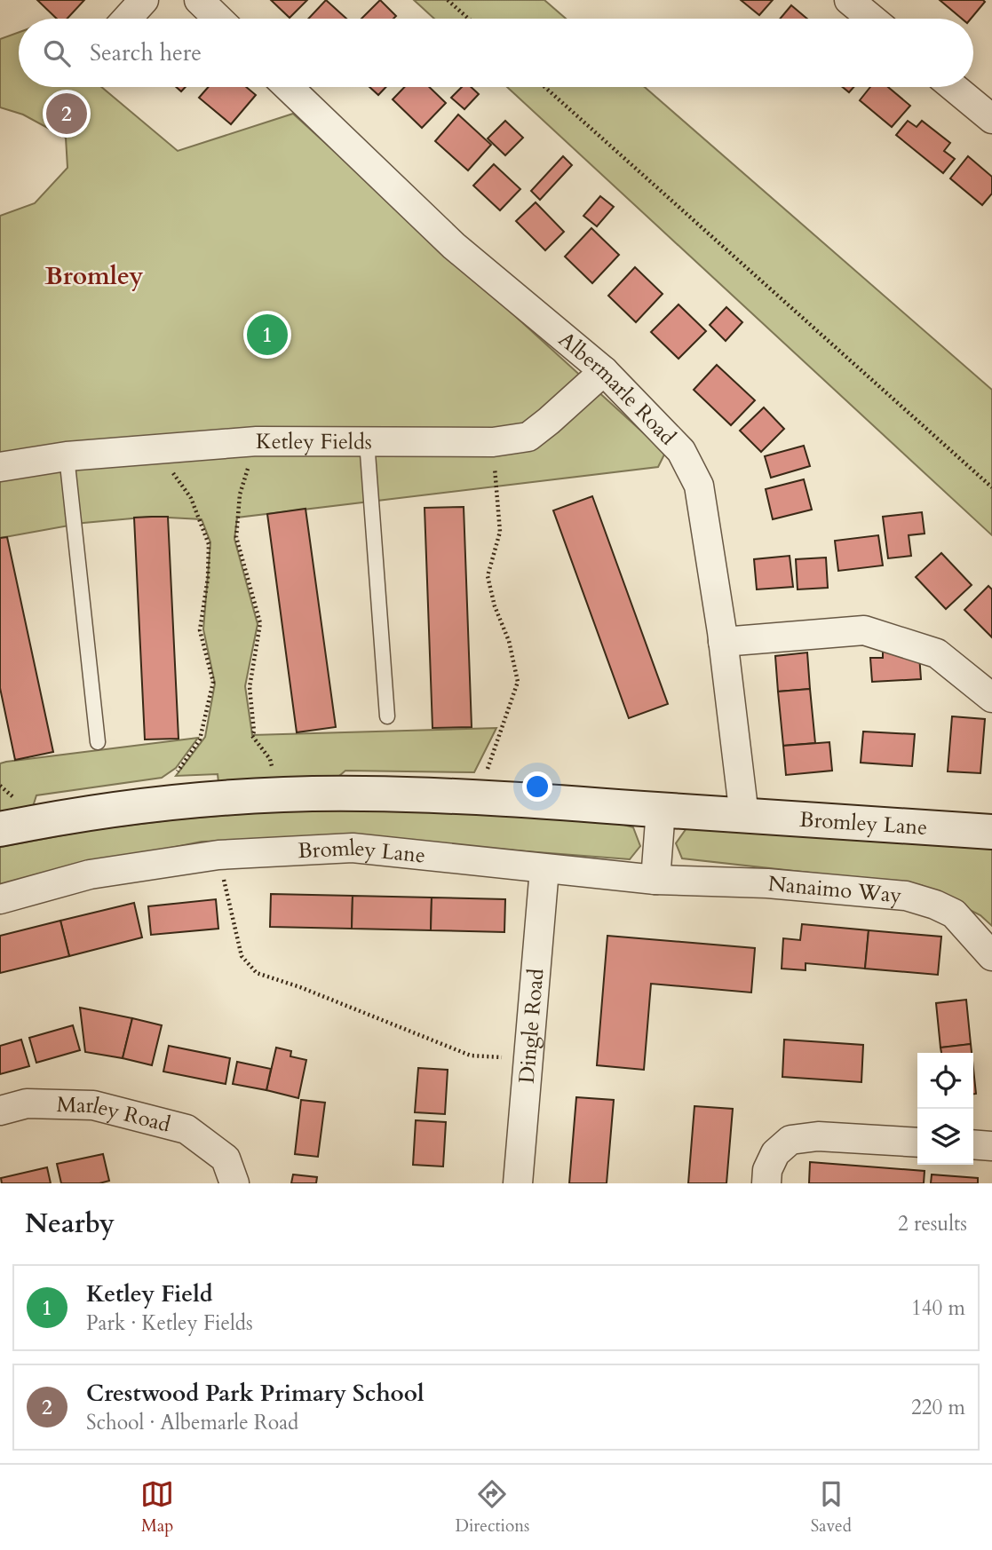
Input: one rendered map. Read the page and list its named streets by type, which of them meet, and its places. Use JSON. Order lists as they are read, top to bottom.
{
  "streets": {
    "street": [
      "Albermarle Road",
      "Ketley Fields",
      "Bromley Lane",
      "Nanaimo Way",
      "Dingle Road",
      "Marley Road"
    ]
  },
  "crossings": [
    ["Albermarle Road", "Ketley Fields"],
    ["Albermarle Road", "Bromley Lane"],
    ["Bromley Lane", "Nanaimo Way"],
    ["Bromley Lane", "Dingle Road"]
  ],
  "districts": ["Bromley"],
  "page": {
    "search": "Search here",
    "pins": ["2", "1"],
    "heading": ["Nearby", "2 results"],
    "list": [
      {
        "mark": "1",
        "name": "Ketley Field",
        "note": "Park · Ketley Fields",
        "value": "140 m"
      },
      {
        "mark": "2",
        "name": "Crestwood Park Primary School",
        "note": "School · Albemarle Road",
        "value": "220 m"
      }
    ],
    "nav": ["Map", "Directions", "Saved"]
  }
}
